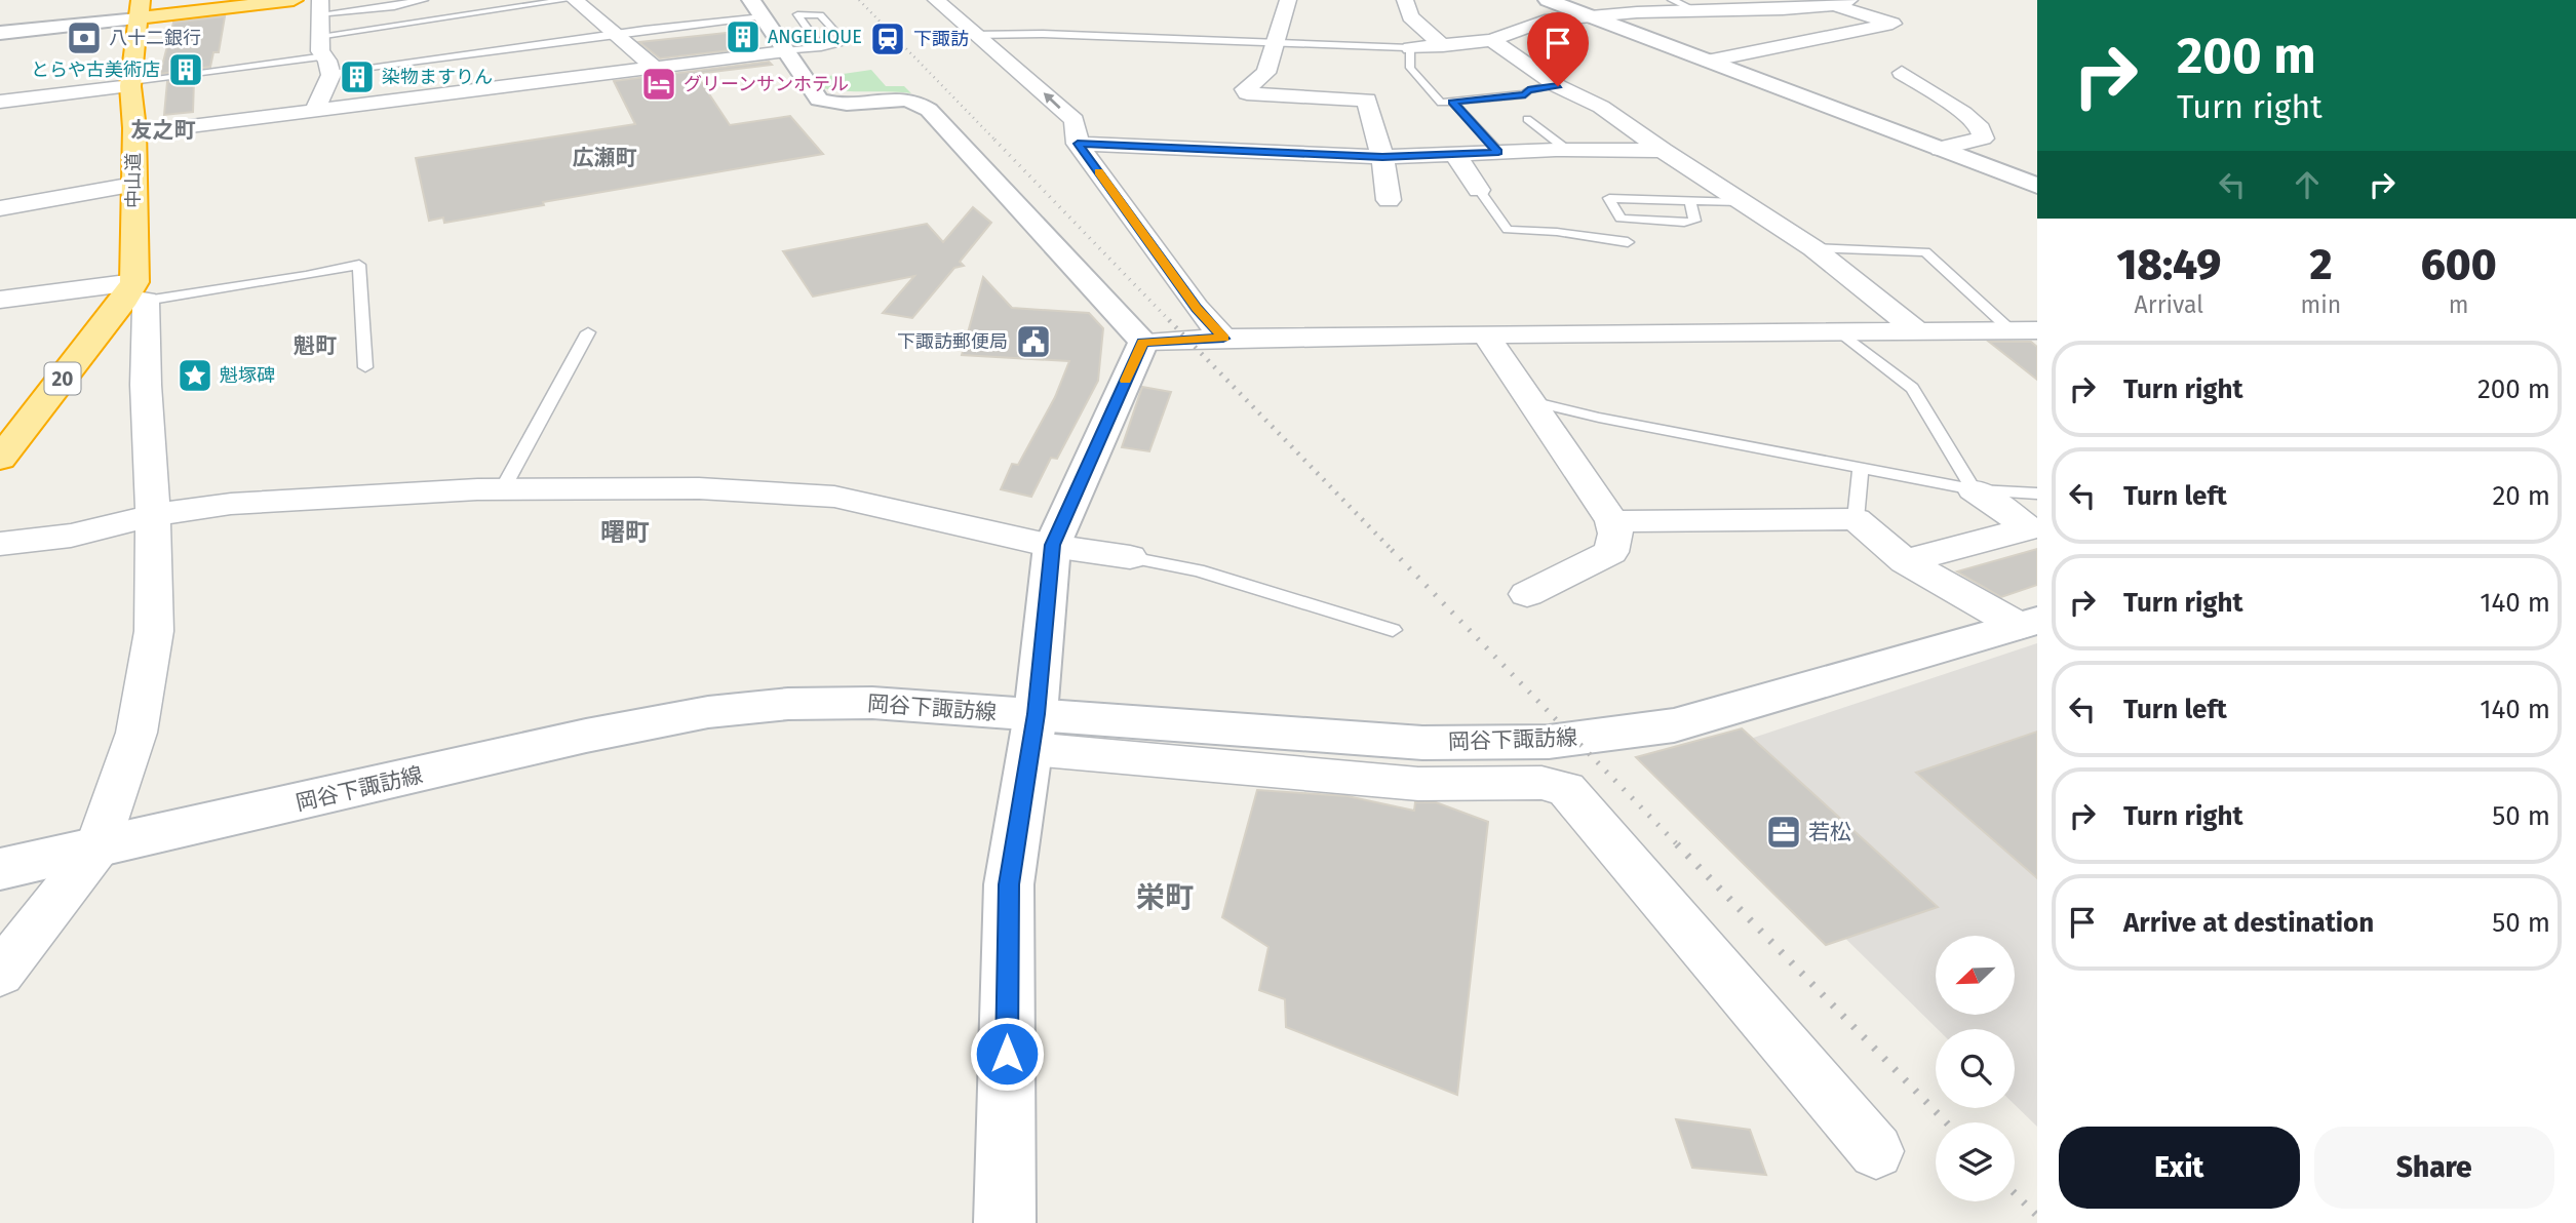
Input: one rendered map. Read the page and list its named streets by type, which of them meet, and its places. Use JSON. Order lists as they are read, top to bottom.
{
  "streets": {
    "highway": ["中山道", "20"],
    "street": ["岡谷下諏訪線"]
  },
  "crossings": [
    ["中山道", "20"]
  ],
  "districts": [
    "友之町",
    "広瀬町",
    "魁町",
    "曙町",
    "栄町"
  ],
  "places": {
    "building": ["ANGELIQUE", "とらや古美術店", "染物ますりん"],
    "bank": ["八十二銀行"],
    "station": ["下諏訪"],
    "hotel": ["グリーンサンホテル"],
    "public building": ["下諏訪郵便局"],
    "place": ["魁塚碑"],
    "office": ["若松"]
  },
  "north": "bottom left",
  "page": {
    "turn": ["200 m", "Turn right"],
    "eta": [
      "18:49",
      "Arrival",
      "2",
      "min",
      "600",
      "m"
    ],
    "list": [
      {
        "name": "Turn right",
        "value": "200 m"
      },
      {
        "name": "Turn left",
        "value": "20 m"
      },
      {
        "name": "Turn right",
        "value": "140 m"
      },
      {
        "name": "Turn left",
        "value": "140 m"
      },
      {
        "name": "Turn right",
        "value": "50 m"
      },
      {
        "name": "Arrive at destination",
        "value": "50 m"
      }
    ],
    "buttons": ["Exit", "Share"]
  }
}
